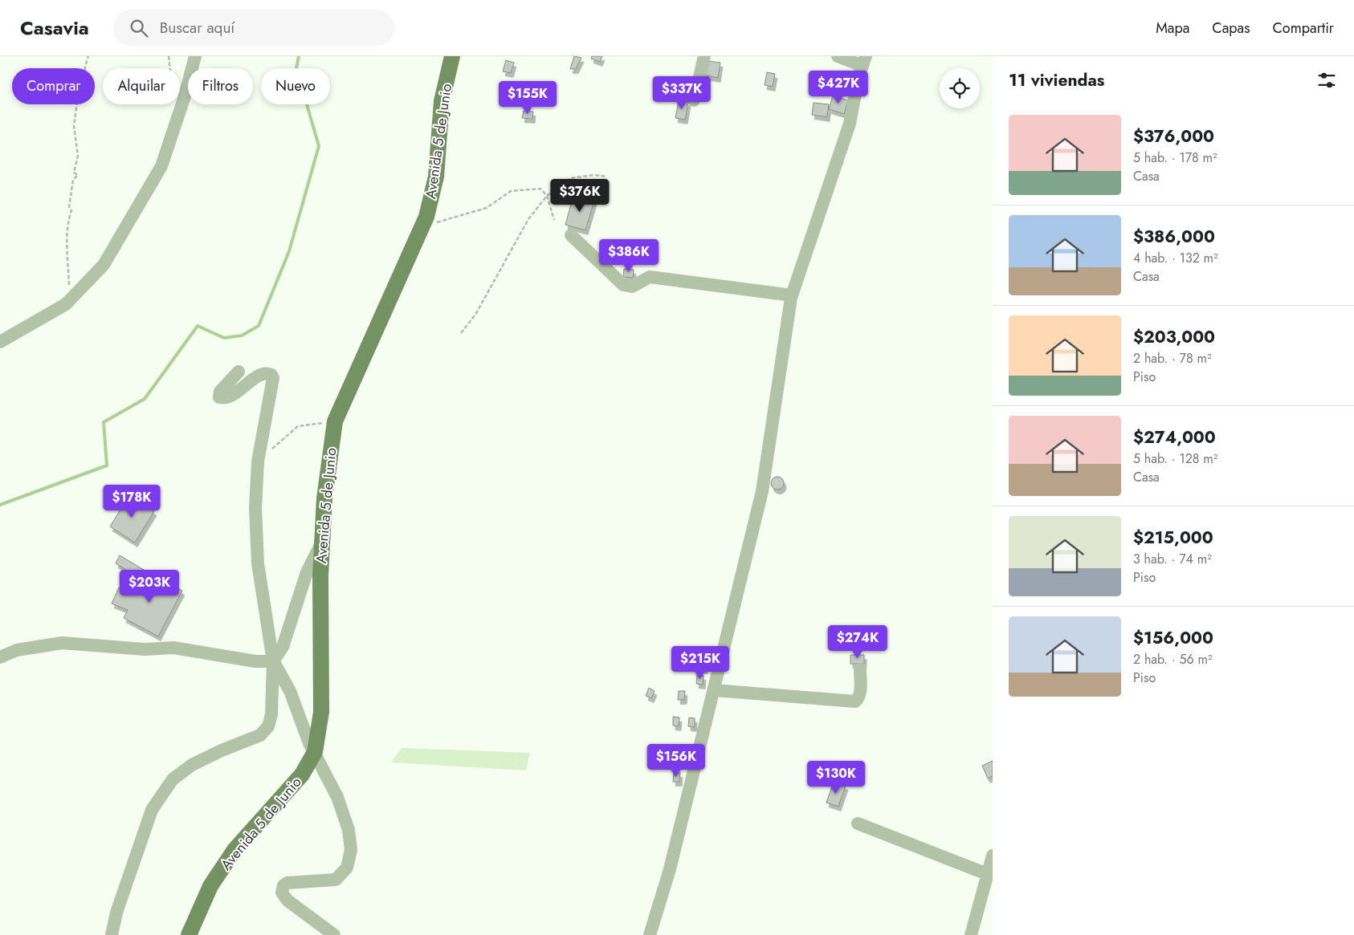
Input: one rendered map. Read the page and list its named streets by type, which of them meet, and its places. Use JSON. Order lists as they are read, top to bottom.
{
  "streets": {
    "main road": ["Avenida 5 de Junio"]
  },
  "page": {
    "header": "Casavia",
    "search": "Buscar aquí",
    "nav": ["Mapa", "Capas", "Compartir"],
    "heading": "11 viviendas",
    "chip": [
      "Comprar",
      "Alquilar",
      "Filtros",
      "Nuevo"
    ],
    "price": [
      "$427K",
      "$337K",
      "$155K",
      "$376K",
      "$386K",
      "$178K",
      "$203K",
      "$274K",
      "$215K",
      "$156K",
      "$130K"
    ],
    "list": [
      {
        "name": "$376,000",
        "note": "5 hab. · 178 m² · Casa"
      },
      {
        "name": "$386,000",
        "note": "4 hab. · 132 m² · Casa"
      },
      {
        "name": "$203,000",
        "note": "2 hab. · 78 m² · Piso"
      },
      {
        "name": "$274,000",
        "note": "5 hab. · 128 m² · Casa"
      },
      {
        "name": "$215,000",
        "note": "3 hab. · 74 m² · Piso"
      },
      {
        "name": "$156,000",
        "note": "2 hab. · 56 m² · Piso"
      }
    ]
  }
}
